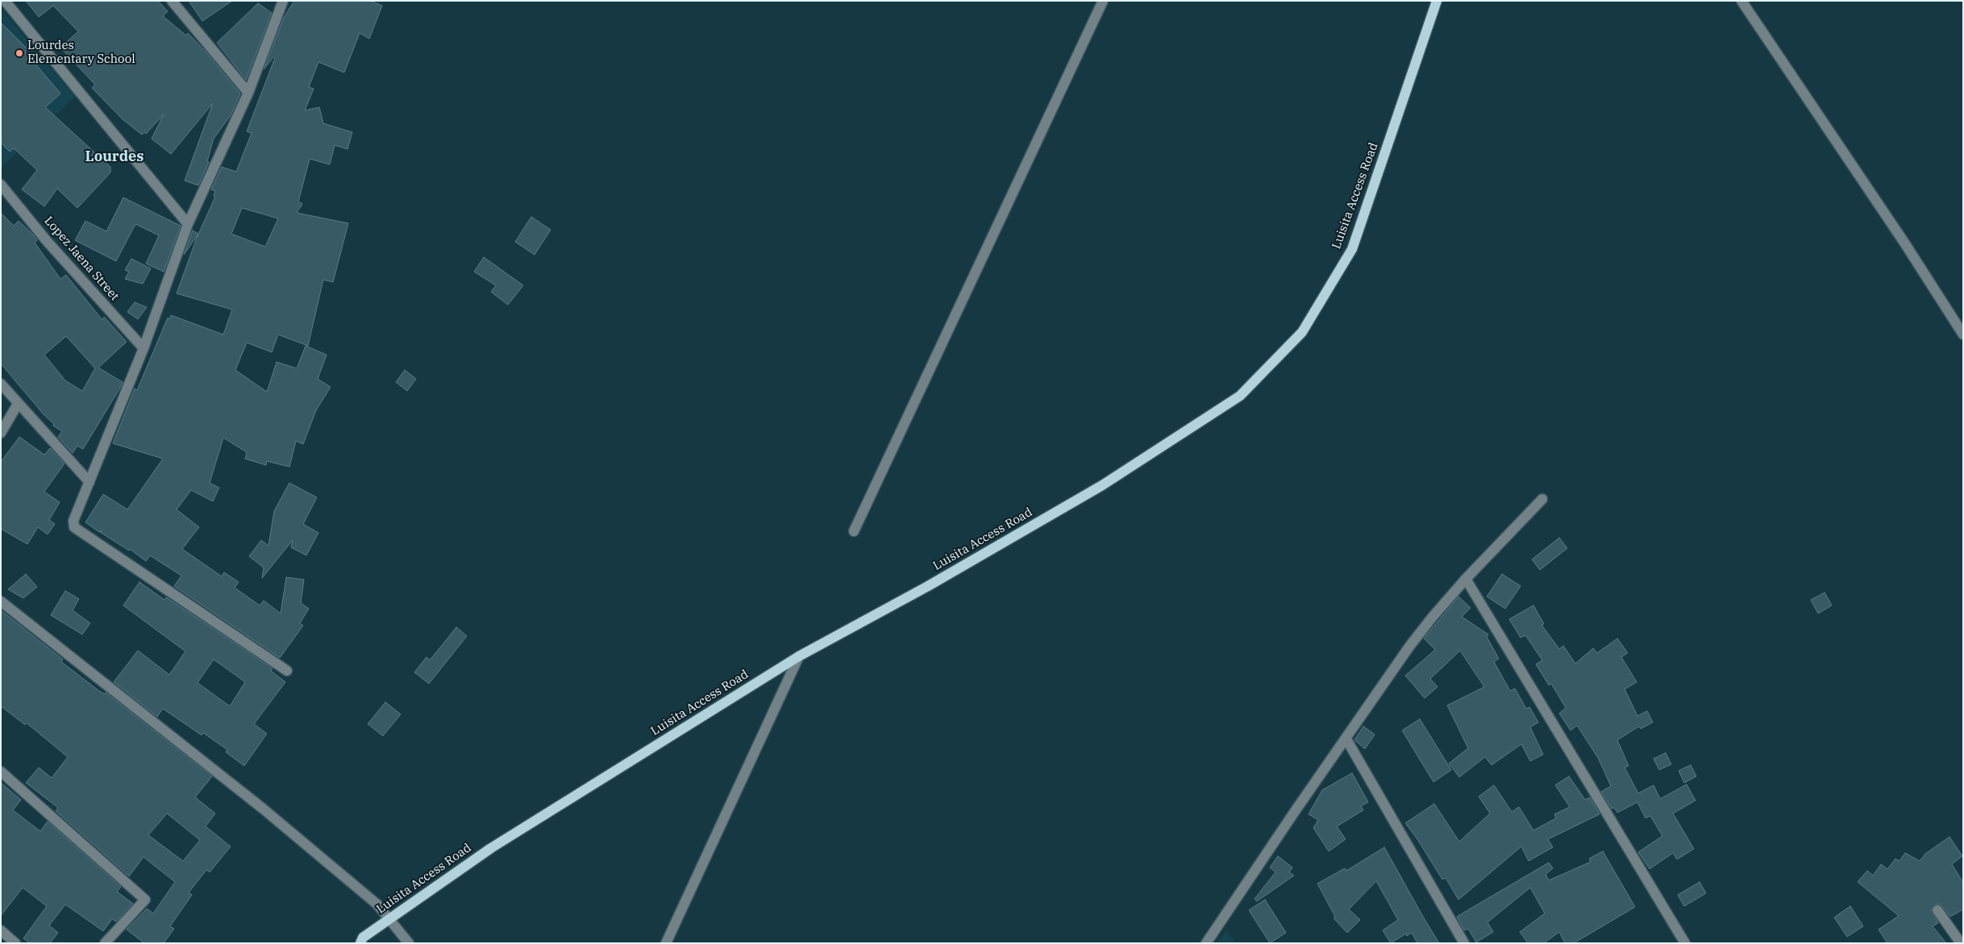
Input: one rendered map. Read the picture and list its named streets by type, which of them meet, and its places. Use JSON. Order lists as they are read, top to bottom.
{
  "streets": {
    "main road": ["Luisita Access Road"],
    "street": ["Lopez Jaena Street"]
  },
  "districts": ["Lourdes"],
  "places": ["Lourdes Elementary School"]
}
